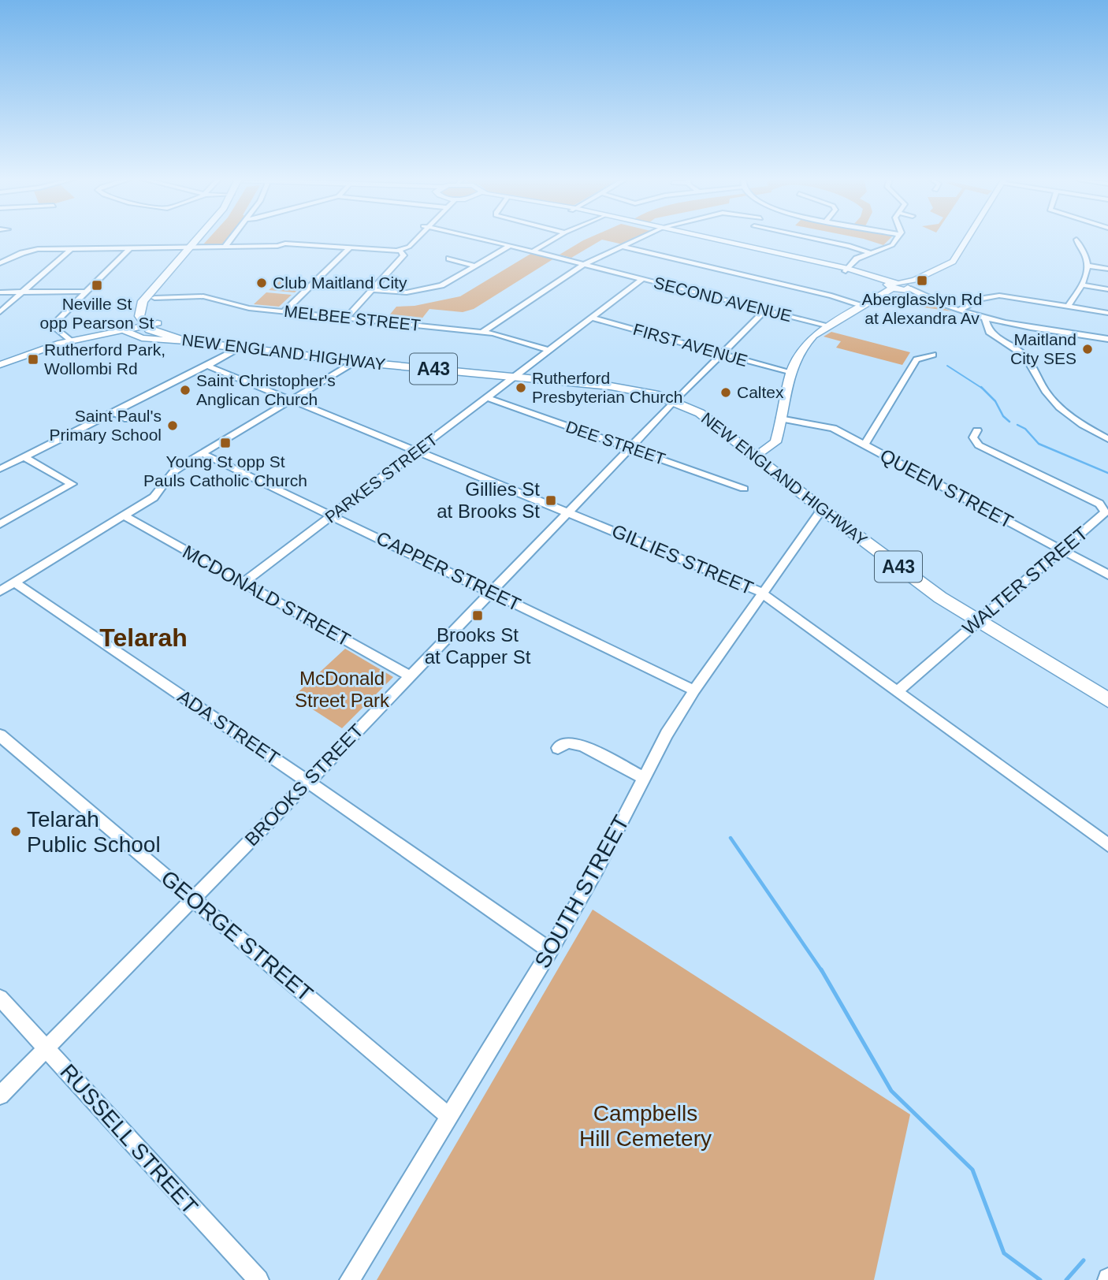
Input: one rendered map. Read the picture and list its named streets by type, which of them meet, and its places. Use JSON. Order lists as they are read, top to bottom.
{
  "streets": {
    "highway": ["NEW ENGLAND HIGHWAY", "A43"],
    "street": [
      "SECOND AVENUE",
      "MELBEE STREET",
      "FIRST AVENUE",
      "DEE STREET",
      "PARKES STREET",
      "QUEEN STREET",
      "GILLIES STREET",
      "CAPPER STREET",
      "WALTER STREET",
      "MCDONALD STREET",
      "ADA STREET",
      "BROOKS STREET",
      "SOUTH STREET",
      "GEORGE STREET",
      "RUSSELL STREET"
    ]
  },
  "crossings": [
    ["SECOND AVENUE", "PARKES STREET"],
    ["SECOND AVENUE", "BROOKS STREET"],
    ["MELBEE STREET", "NEW ENGLAND HIGHWAY"],
    ["MELBEE STREET", "PARKES STREET"],
    ["FIRST AVENUE", "PARKES STREET"],
    ["FIRST AVENUE", "BROOKS STREET"],
    ["NEW ENGLAND HIGHWAY", "PARKES STREET"],
    ["NEW ENGLAND HIGHWAY", "WALTER STREET"],
    ["NEW ENGLAND HIGHWAY", "BROOKS STREET"],
    ["NEW ENGLAND HIGHWAY", "SOUTH STREET"],
    ["DEE STREET", "PARKES STREET"],
    ["DEE STREET", "BROOKS STREET"],
    ["PARKES STREET", "GILLIES STREET"],
    ["PARKES STREET", "CAPPER STREET"],
    ["PARKES STREET", "MCDONALD STREET"],
    ["QUEEN STREET", "WALTER STREET"],
    ["GILLIES STREET", "WALTER STREET"],
    ["GILLIES STREET", "BROOKS STREET"],
    ["GILLIES STREET", "SOUTH STREET"],
    ["CAPPER STREET", "BROOKS STREET"],
    ["CAPPER STREET", "SOUTH STREET"],
    ["MCDONALD STREET", "BROOKS STREET"],
    ["ADA STREET", "BROOKS STREET"],
    ["ADA STREET", "SOUTH STREET"],
    ["BROOKS STREET", "GEORGE STREET"],
    ["BROOKS STREET", "RUSSELL STREET"],
    ["SOUTH STREET", "GEORGE STREET"]
  ],
  "districts": ["Telarah"],
  "parks": ["McDonald Street Park", "Campbells Hill Cemetery"],
  "places": {
    "transit": [
      "Aberglasslyn Rd at Alexandra Av",
      "Neville St opp Pearson St",
      "Rutherford Park, Wollombi Rd",
      "Young St opp St Pauls Catholic Church",
      "Gillies St at Brooks St",
      "Brooks St at Capper St"
    ],
    "other": [
      "Club Maitland City",
      "Maitland City SES",
      "Rutherford Presbyterian Church",
      "Saint Christopher's Anglican Church",
      "Caltex",
      "Saint Paul's Primary School",
      "Telarah Public School"
    ]
  }
}
